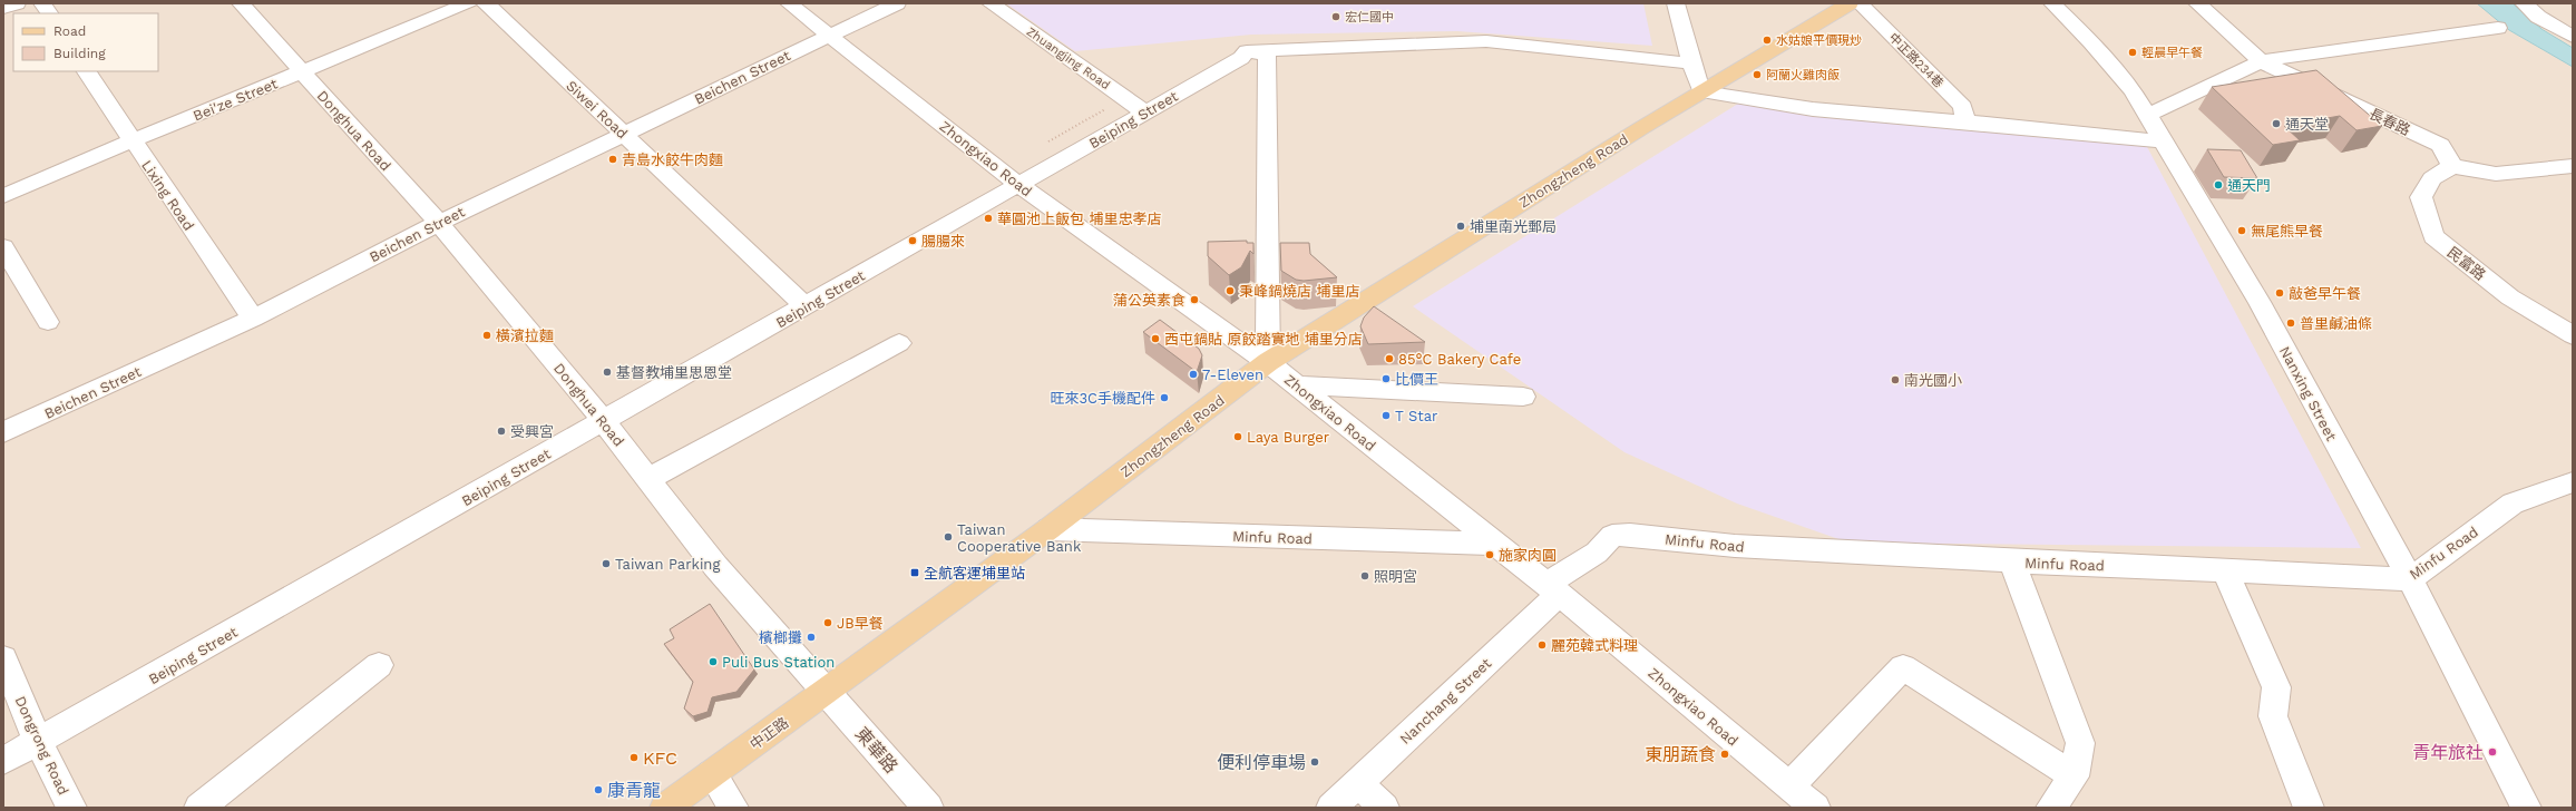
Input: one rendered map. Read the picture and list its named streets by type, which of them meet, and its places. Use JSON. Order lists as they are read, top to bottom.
{
  "streets": {
    "main road": ["Zhongzheng Road", "中正路"],
    "street": [
      "Zhuangjing Road",
      "中正路234巷",
      "Beichen Street",
      "Bei'ze Street",
      "Siwei Road",
      "Beiping Street",
      "長春路",
      "Donghua Road",
      "Zhongxiao Road",
      "Lixing Road",
      "民富路",
      "Nanxing Street",
      "Minfu Road",
      "Nanchang Street",
      "Dongrong Road",
      "東華路"
    ]
  },
  "crossings": [
    ["Zhuangjing Road", "Beiping Street"],
    ["Beichen Street", "Siwei Road"],
    ["Beichen Street", "Donghua Road"],
    ["Beichen Street", "Zhongxiao Road"],
    ["Beichen Street", "Lixing Road"],
    ["Bei'ze Street", "Donghua Road"],
    ["Bei'ze Street", "Lixing Road"],
    ["Siwei Road", "Beiping Street"],
    ["Beiping Street", "Donghua Road"],
    ["Beiping Street", "Zhongxiao Road"],
    ["Beiping Street", "Dongrong Road"],
    ["長春路", "民富路"],
    ["Donghua Road", "Zhongzheng Road"],
    ["Donghua Road", "中正路"],
    ["Donghua Road", "東華路"],
    ["Zhongxiao Road", "Zhongzheng Road"],
    ["Zhongxiao Road", "Minfu Road"],
    ["Zhongxiao Road", "Nanchang Street"],
    ["Zhongzheng Road", "Minfu Road"],
    ["Zhongzheng Road", "中正路"],
    ["Zhongzheng Road", "東華路"],
    ["Nanxing Street", "Minfu Road"],
    ["Minfu Road", "Nanchang Street"],
    ["中正路", "東華路"]
  ],
  "places": {
    "other": [
      "宏仁國中",
      "水姑娘平價現炒",
      "輕晨早午餐",
      "阿蘭火雞肉飯",
      "通天堂",
      "青島水餃牛肉麵",
      "通天門",
      "華圓池上飯包 埔里忠孝店",
      "埔里南光郵局",
      "無尾熊早餐",
      "腸腸來",
      "秉峰鍋燒店 埔里店",
      "敲爸早午餐",
      "蒲公英素食",
      "普里鹹油條",
      "橫濱拉麵",
      "西屯鍋貼 原餃踏實地 埔里分店",
      "85°C Bakery Cafe",
      "基督教埔里思恩堂",
      "7-Eleven",
      "比價王",
      "南光國小",
      "旺來3C手機配件",
      "T Star",
      "受興宮",
      "Laya Burger",
      "Taiwan Cooperative Bank",
      "施家肉圓",
      "Taiwan Parking",
      "照明宮",
      "JB早餐",
      "檳榔攤",
      "麗苑韓式料理",
      "Puli Bus Station",
      "青年旅社",
      "東朋蔬食",
      "KFC",
      "便利停車場",
      "康青龍"
    ],
    "transit": ["全航客運埔里站"]
  },
  "legend": ["Road", "Building"]
}
